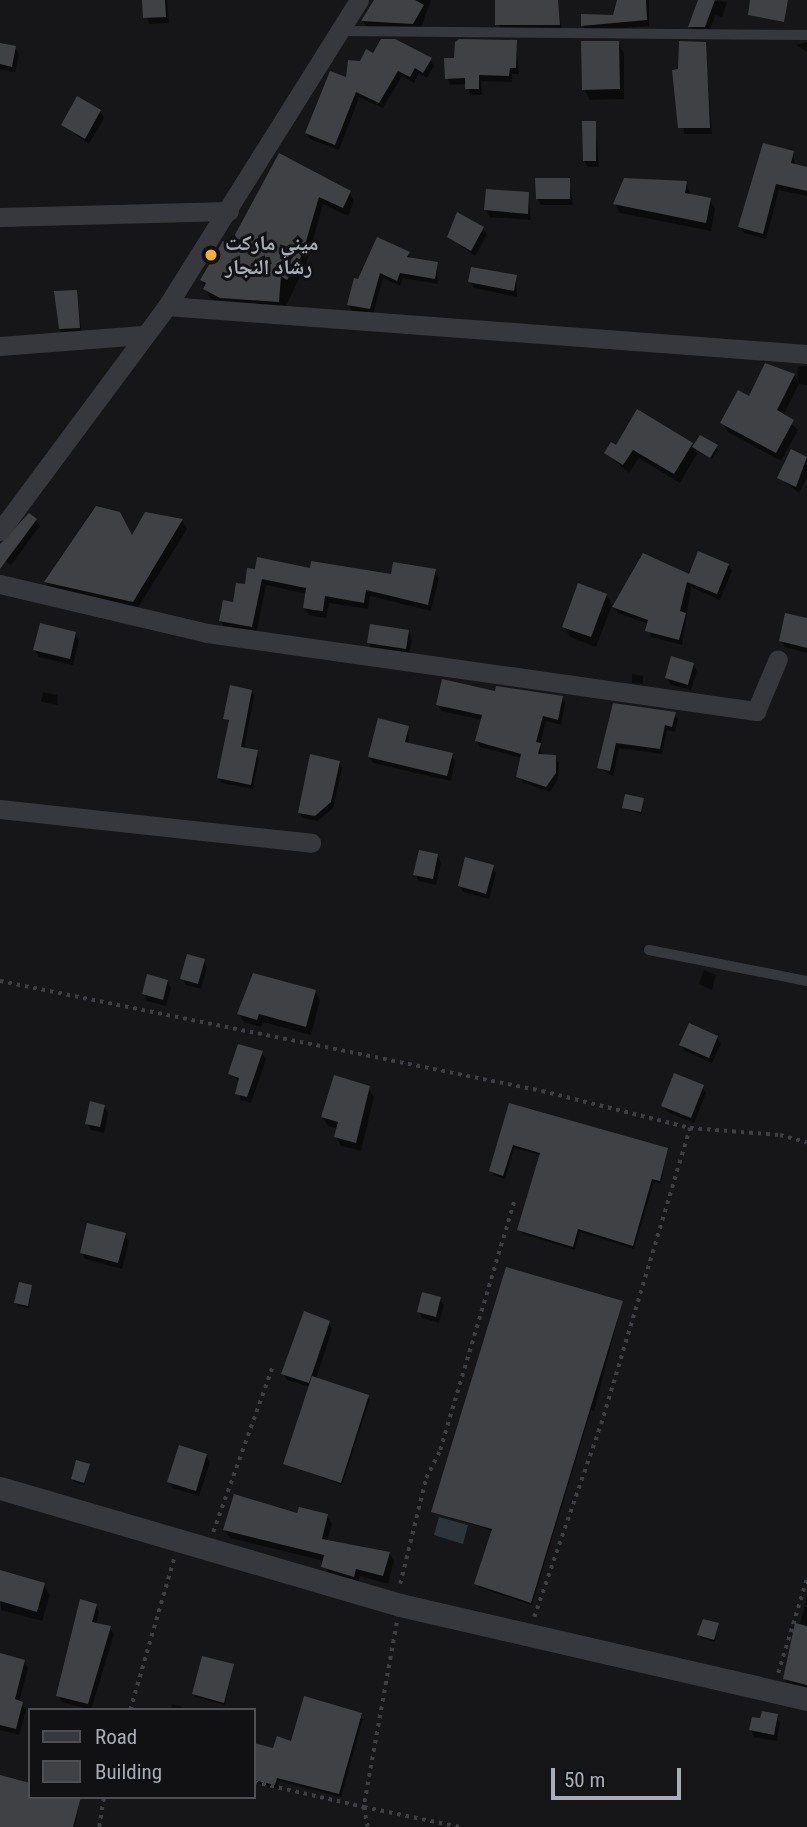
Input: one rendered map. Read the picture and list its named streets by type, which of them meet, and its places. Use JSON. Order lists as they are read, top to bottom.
{
  "places": ["ميني ماركت رشاد النجار"],
  "legend": ["Road", "Building"],
  "scale_bar": "50 m"
}
